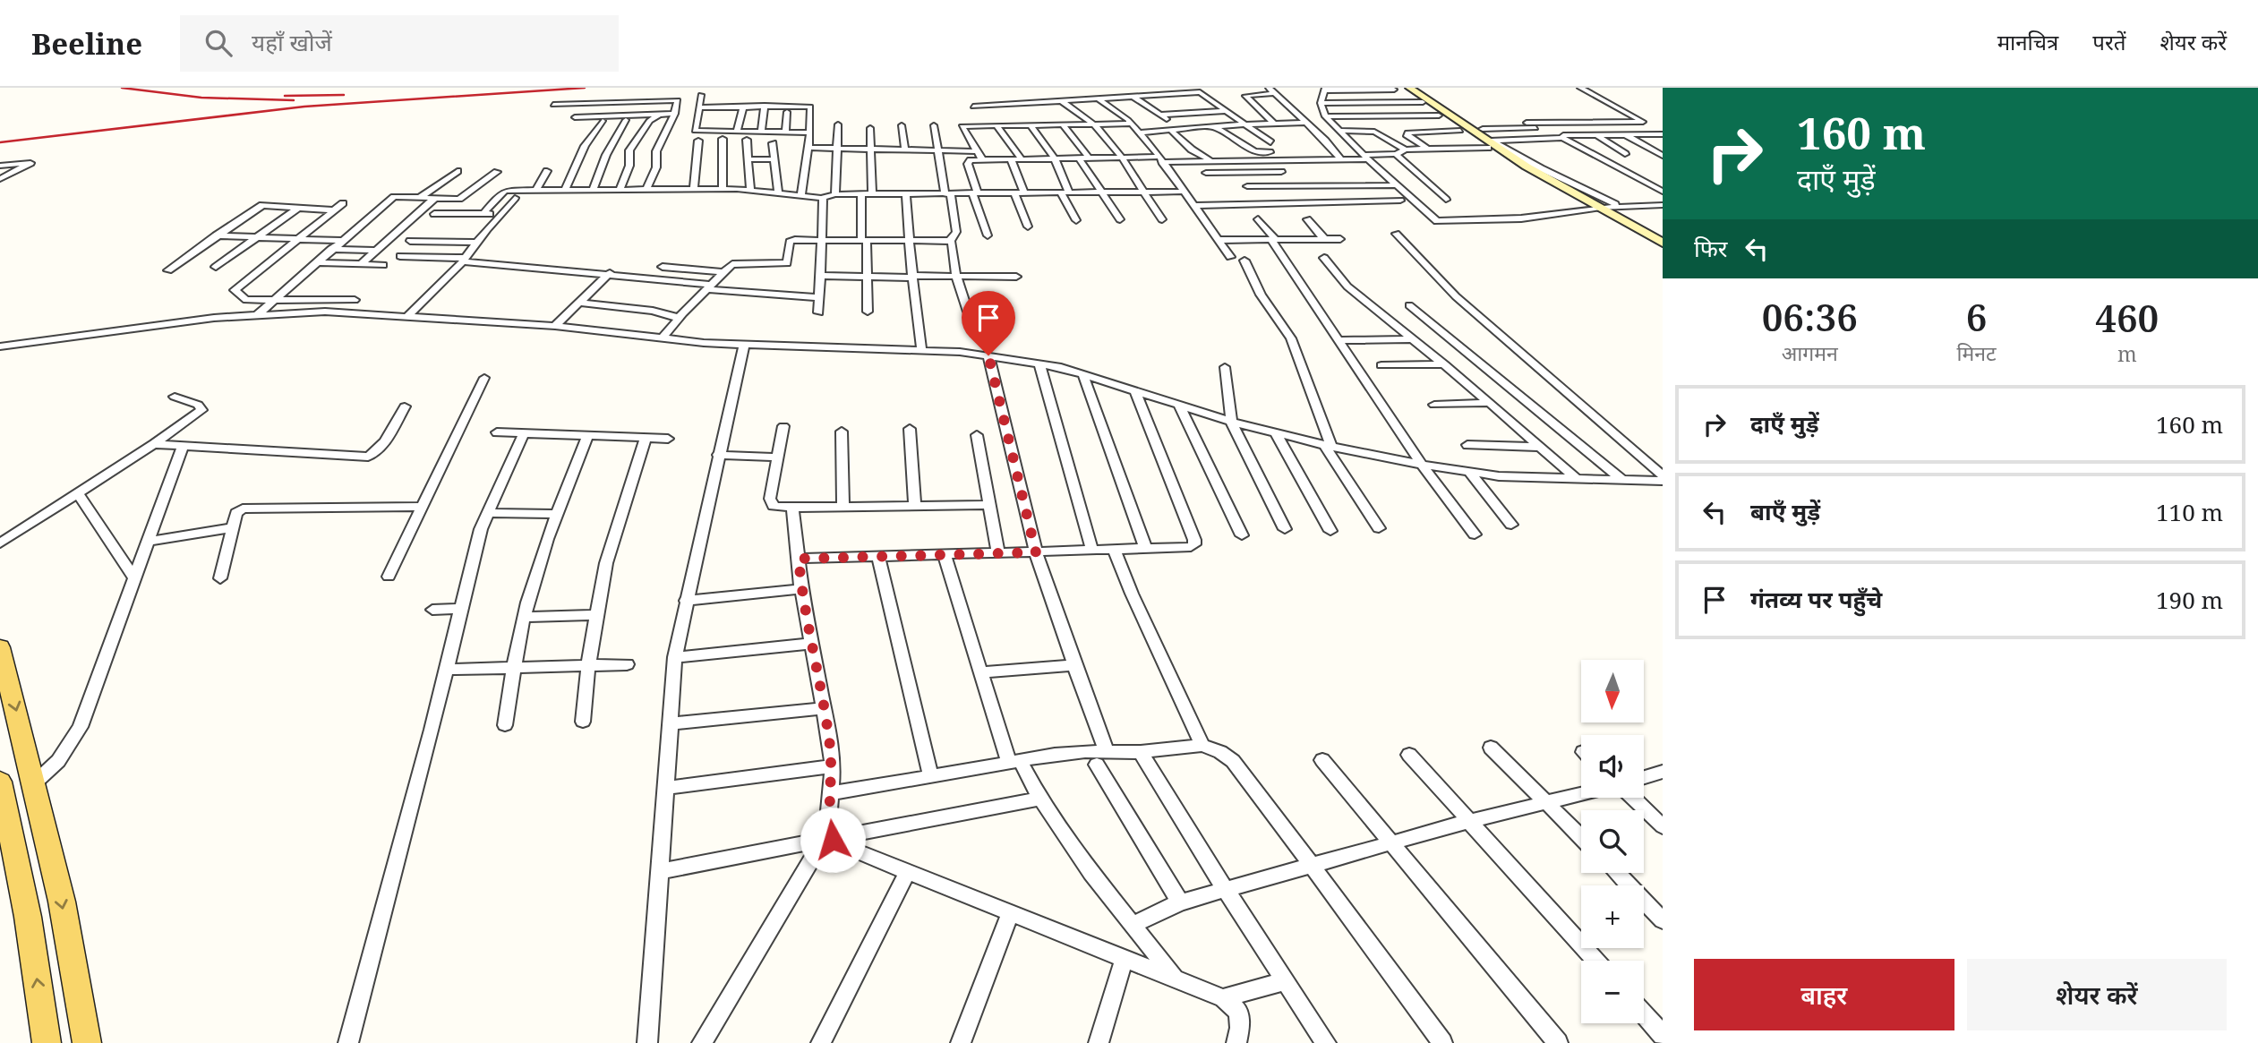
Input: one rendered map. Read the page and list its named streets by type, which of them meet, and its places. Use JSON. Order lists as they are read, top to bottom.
{
  "north": "bottom",
  "page": {
    "header": "Beeline",
    "search": "यहाँ खोजें",
    "nav": ["मानचित्र", "परतें", "शेयर करें"],
    "turn": ["160 m", "दाएँ मुड़ें"],
    "then": "फिर",
    "eta": [
      "06:36",
      "आगमन",
      "6",
      "मिनट",
      "460",
      "m"
    ],
    "list": [
      {
        "name": "दाएँ मुड़ें",
        "value": "160 m"
      },
      {
        "name": "बाएँ मुड़ें",
        "value": "110 m"
      },
      {
        "name": "गंतव्य पर पहुँचे",
        "value": "190 m"
      }
    ],
    "map_buttons": ["+", "−"],
    "buttons": ["बाहर", "शेयर करें"]
  }
}
